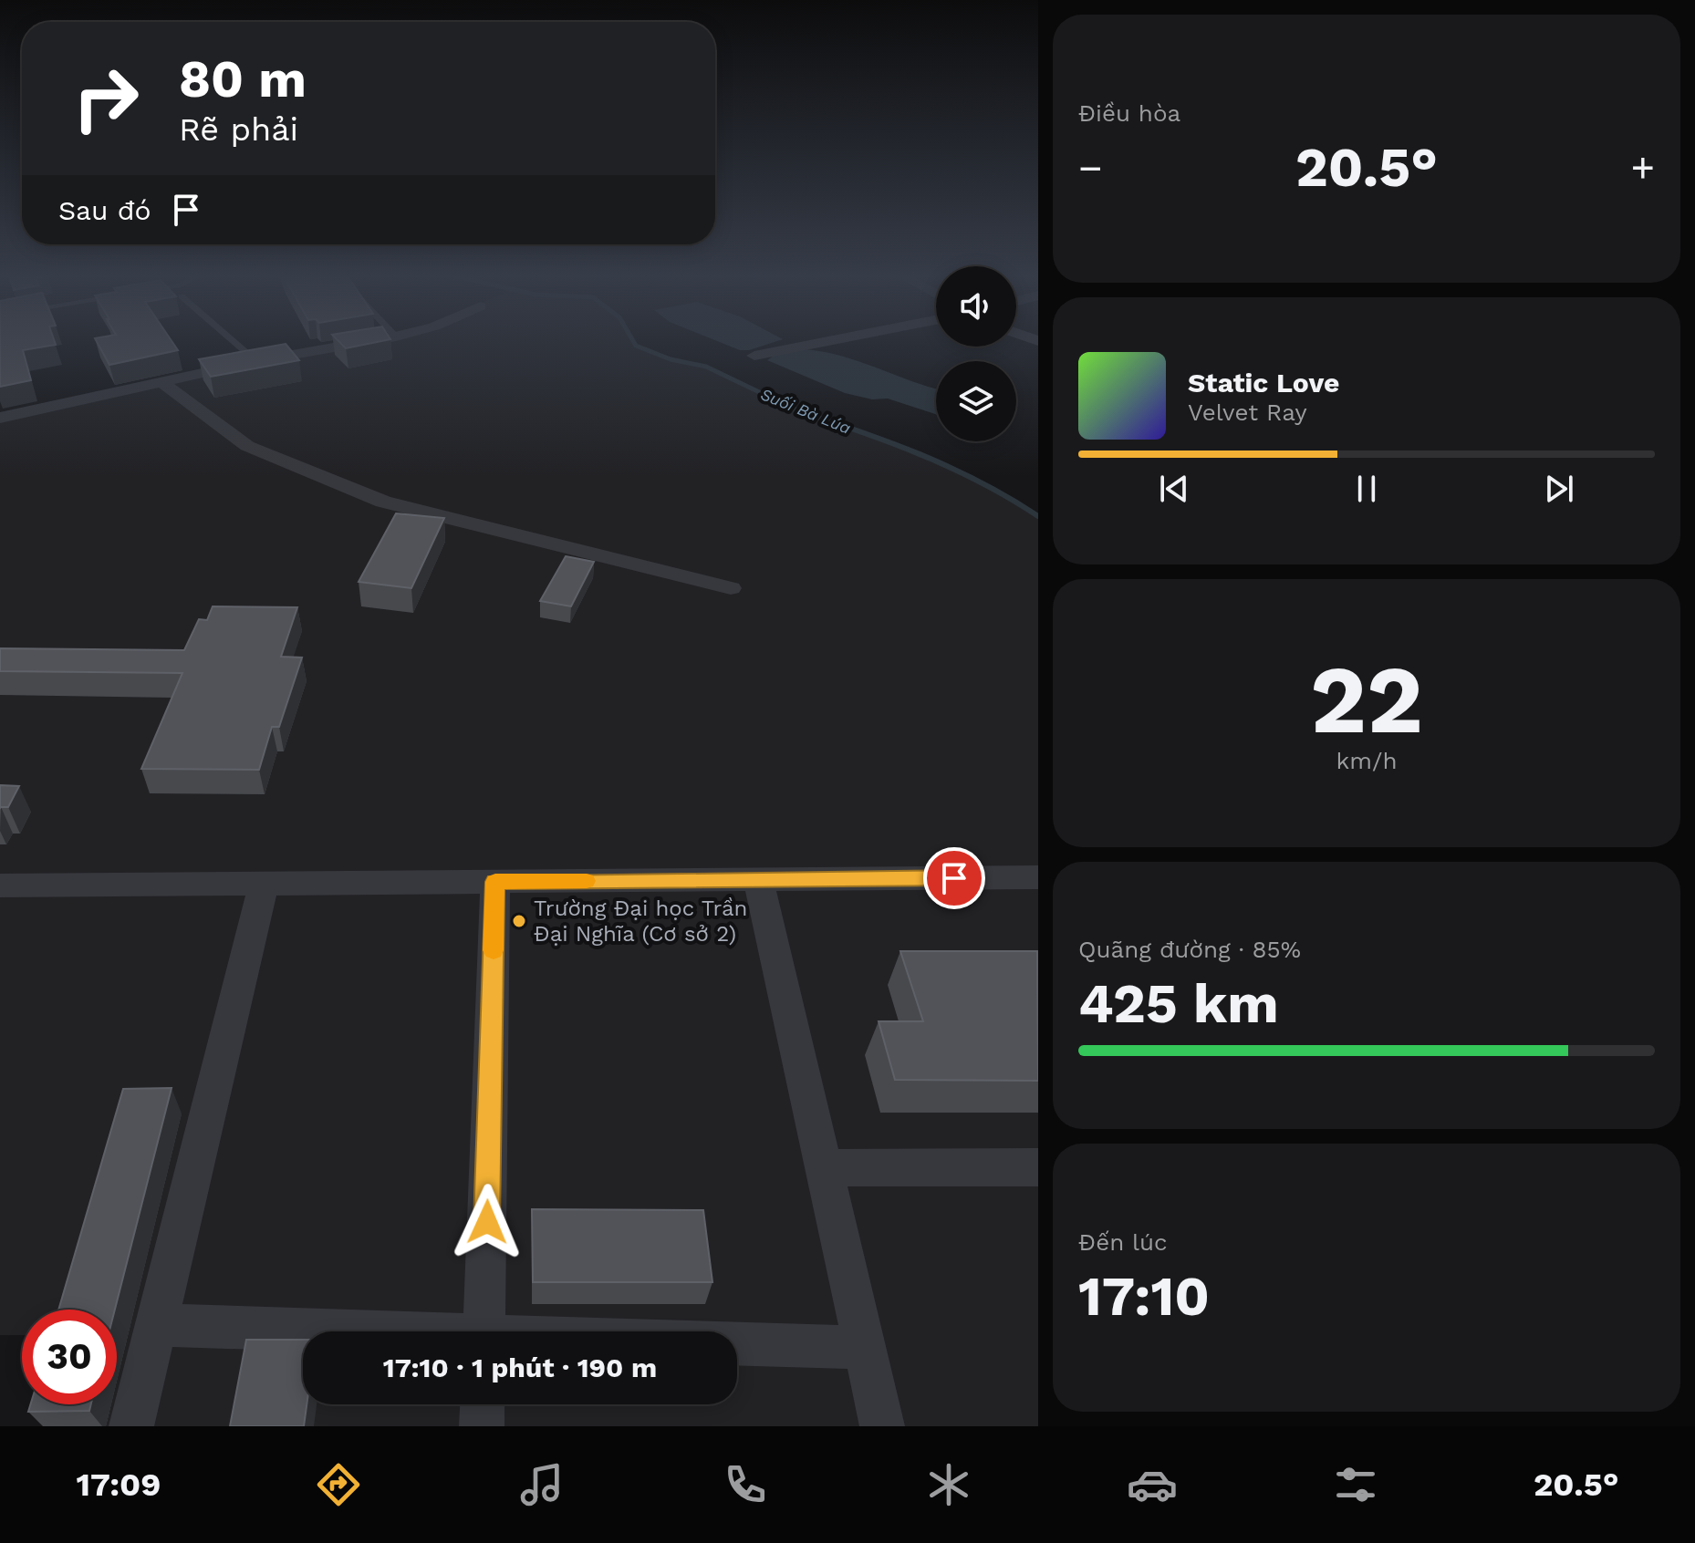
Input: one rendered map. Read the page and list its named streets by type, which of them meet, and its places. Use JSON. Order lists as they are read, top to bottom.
{
  "water": ["Suối Bà Lúa"],
  "places": ["Trường Đại học Trần Đại Nghĩa (Cơ sở 2)"],
  "page": {
    "tile": [
      "Điều hòa",
      ["22", "km/h"],
      ["Quãng đường · 85%", "425 km"],
      ["Đến lúc", "17:10"]
    ],
    "turn": ["80 m", "Rẽ phải"],
    "heat": ["−", "20.5°", "+"],
    "then": "Sau đó",
    "song": ["Static Love", "Velvet Ray"],
    "limit": "30",
    "trip": "17:10 · 1 phút · 190 m",
    "tabs": ["17:09", "20.5°"]
  }
}
